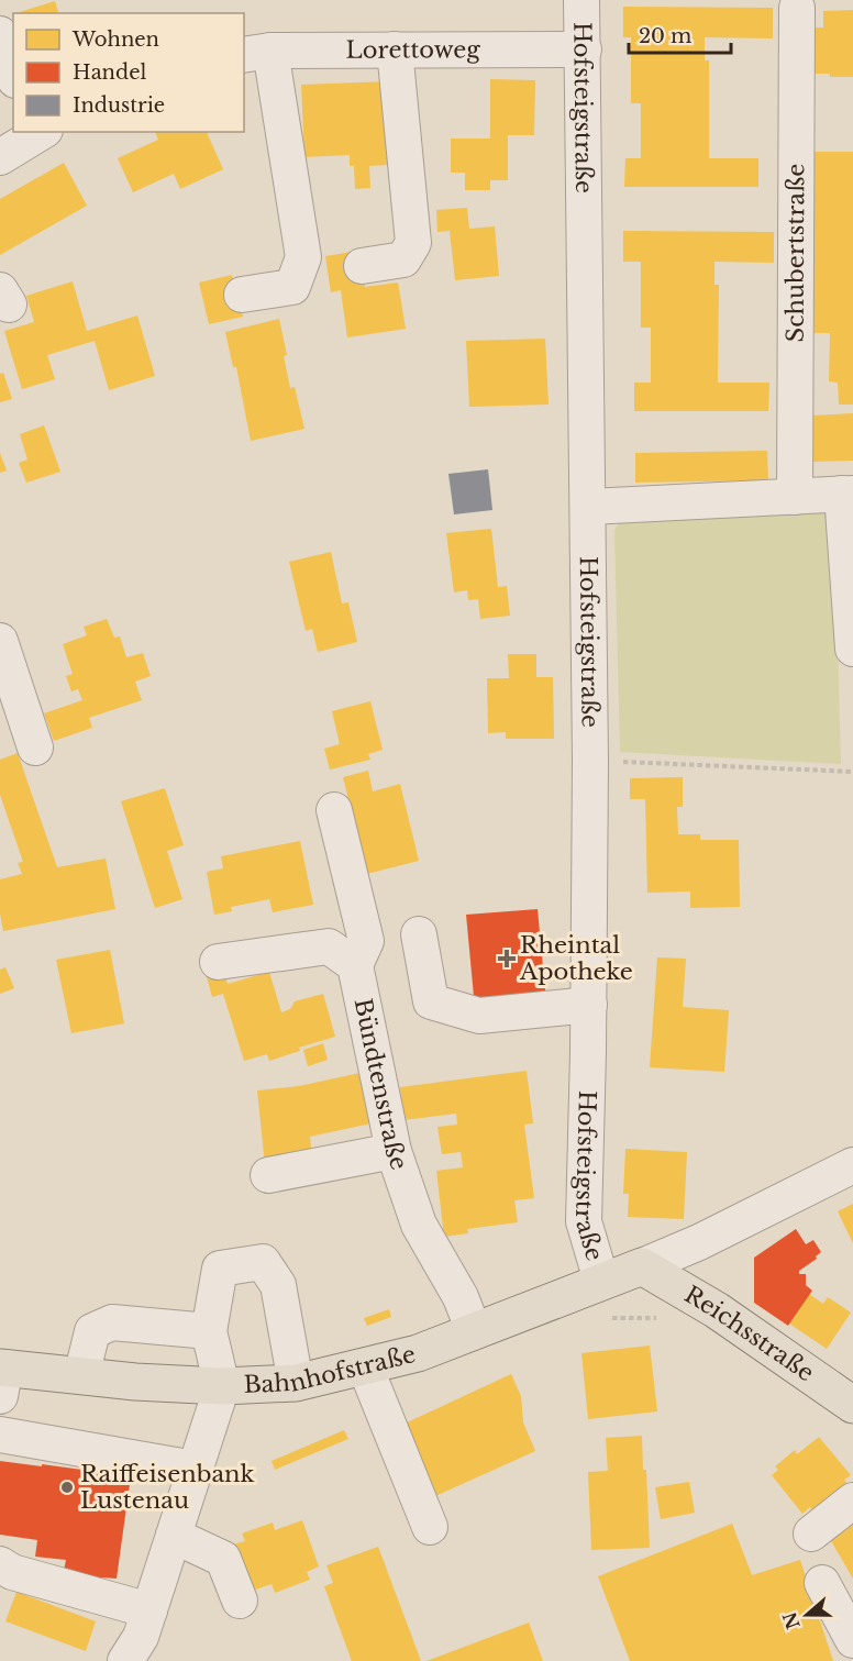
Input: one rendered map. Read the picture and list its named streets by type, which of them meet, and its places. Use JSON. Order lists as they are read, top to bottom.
{
  "streets": {
    "main road": ["Reichsstraße", "Bahnhofstraße"],
    "street": [
      "Lorettoweg",
      "Hofsteigstraße",
      "Schubertstraße",
      "Bündtenstraße"
    ]
  },
  "crossings": [
    ["Lorettoweg", "Hofsteigstraße"],
    ["Hofsteigstraße", "Bahnhofstraße"],
    ["Bündtenstraße", "Bahnhofstraße"],
    ["Reichsstraße", "Bahnhofstraße"]
  ],
  "places": {
    "health": ["Rheintal Apotheke"],
    "other": ["Raiffeisenbank Lustenau"]
  },
  "legend": ["Wohnen", "Handel", "Industrie"],
  "scale_bar": "20 m",
  "north": "left"
}
